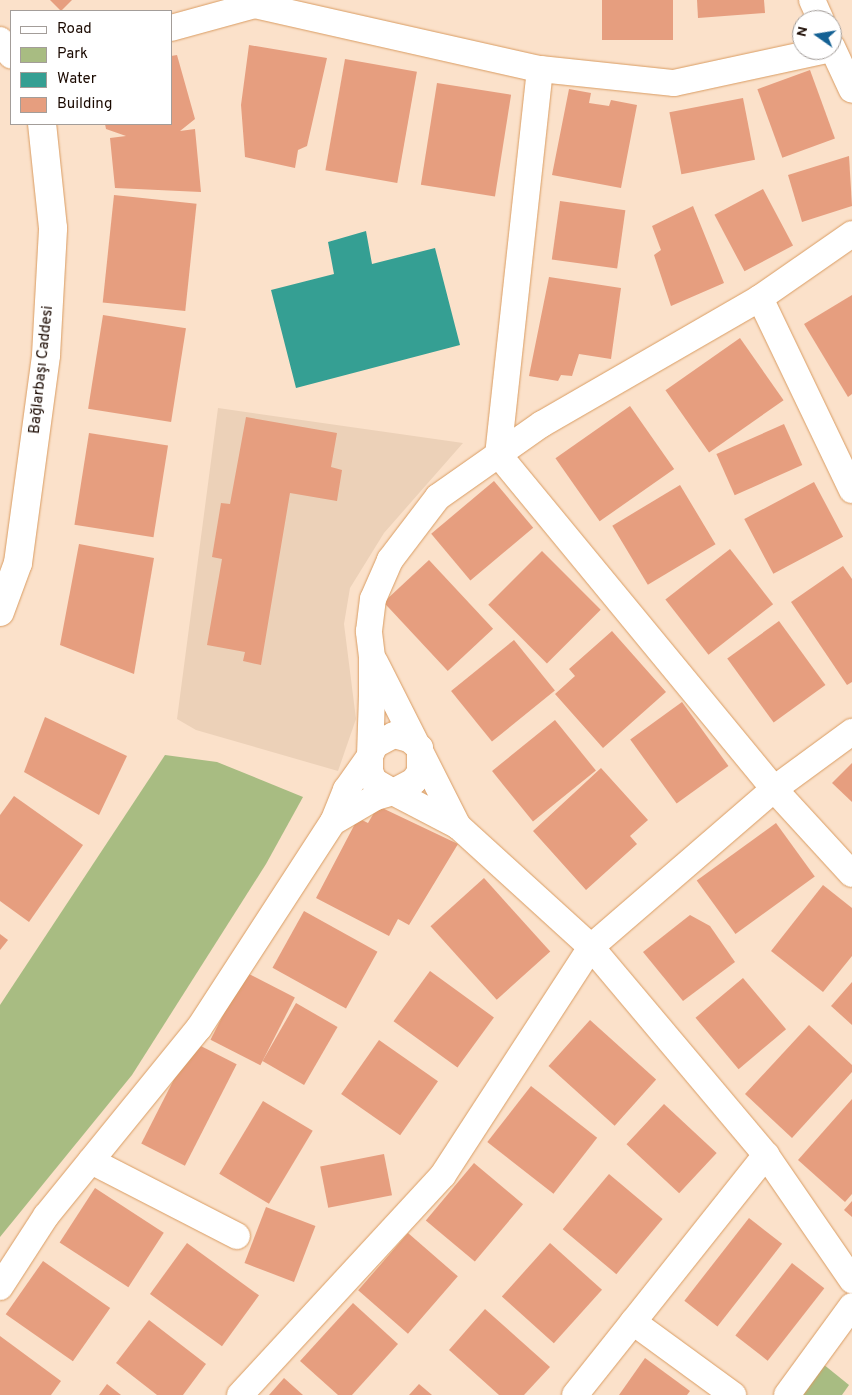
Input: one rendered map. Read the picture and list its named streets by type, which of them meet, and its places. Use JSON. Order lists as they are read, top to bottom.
{
  "streets": {
    "street": ["Bağlarbaşı Caddesi"]
  },
  "legend": [
    "Road",
    "Park",
    "Water",
    "Building"
  ],
  "north": "left"
}
